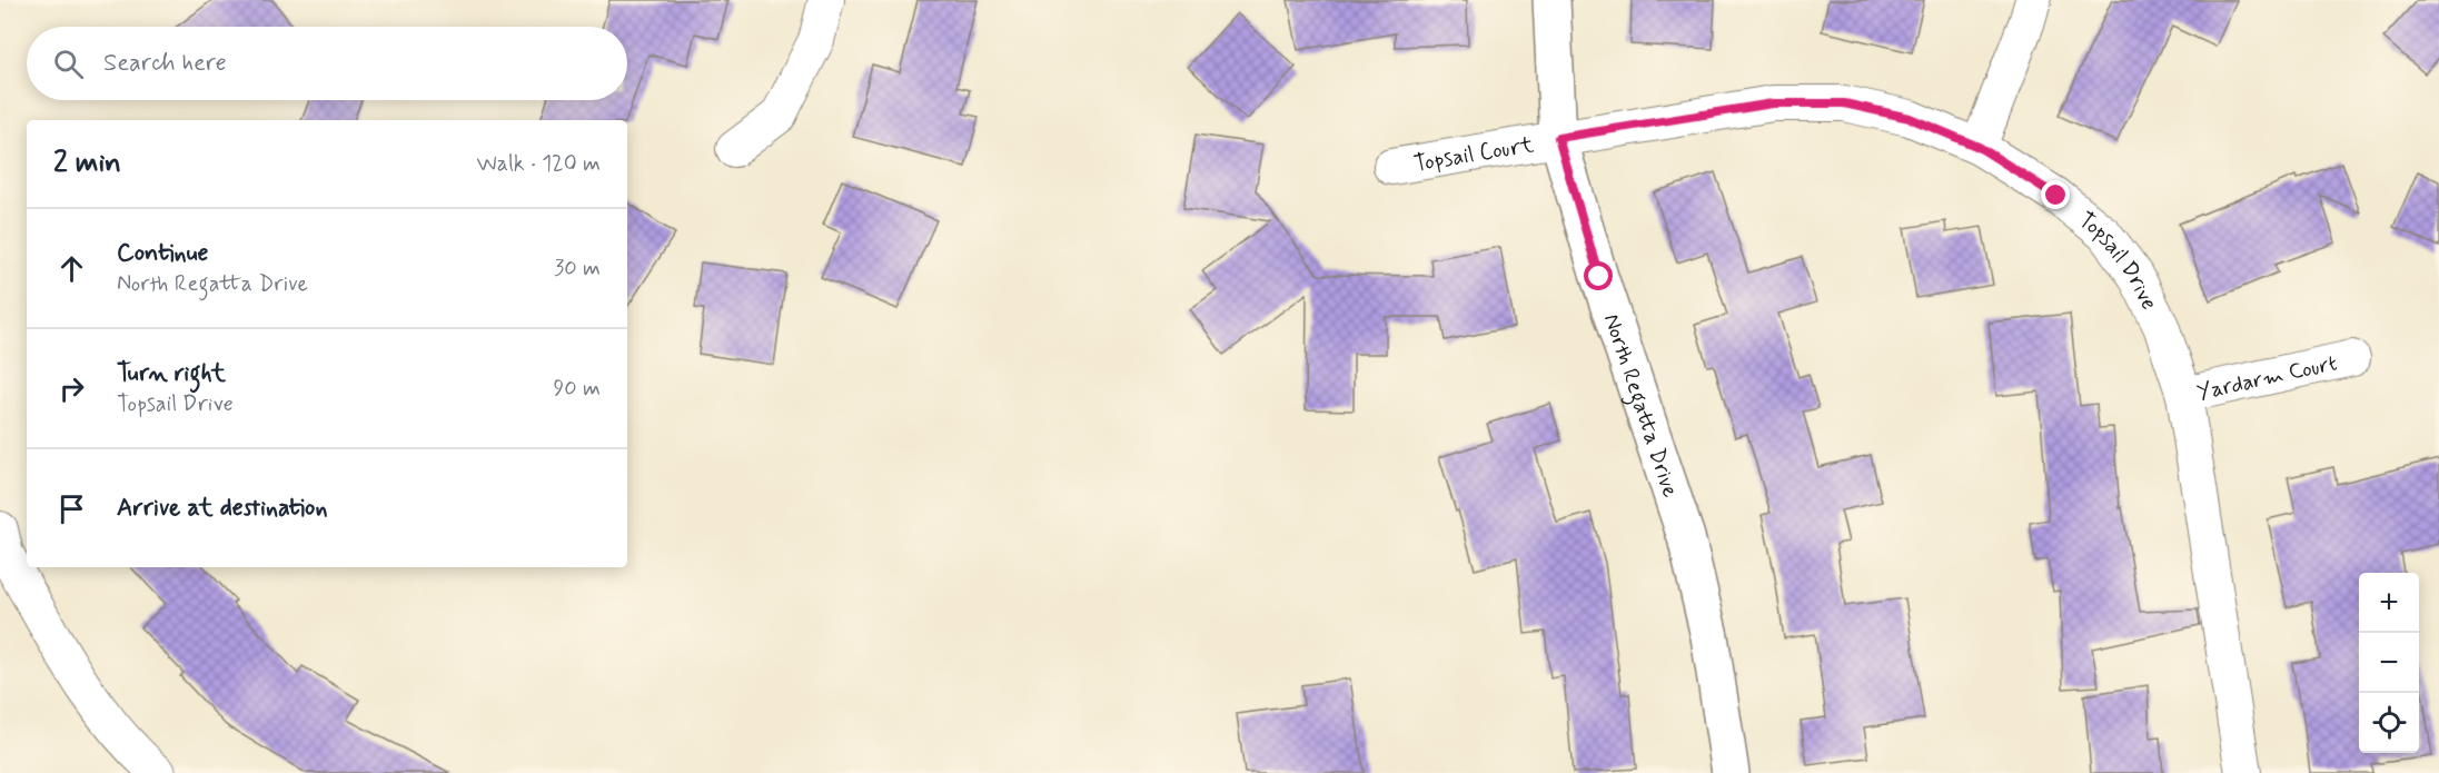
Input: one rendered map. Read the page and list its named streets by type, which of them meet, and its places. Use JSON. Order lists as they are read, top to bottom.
{
  "streets": {
    "street": [
      "Topsail Court",
      "Topsail Drive",
      "Yardarm Court",
      "North Regatta Drive"
    ]
  },
  "crossings": [
    ["Topsail Court", "Topsail Drive"],
    ["Topsail Court", "North Regatta Drive"],
    ["Topsail Drive", "Yardarm Court"],
    ["Topsail Drive", "North Regatta Drive"]
  ],
  "page": {
    "search": "Search here",
    "heading": ["2 min", "Walk · 120 m"],
    "list": [
      ["Continue", "North Regatta Drive", "30 m"],
      ["Turn right", "Topsail Drive", "90 m"],
      "Arrive at destination"
    ],
    "map_buttons": ["+", "−"]
  }
}
